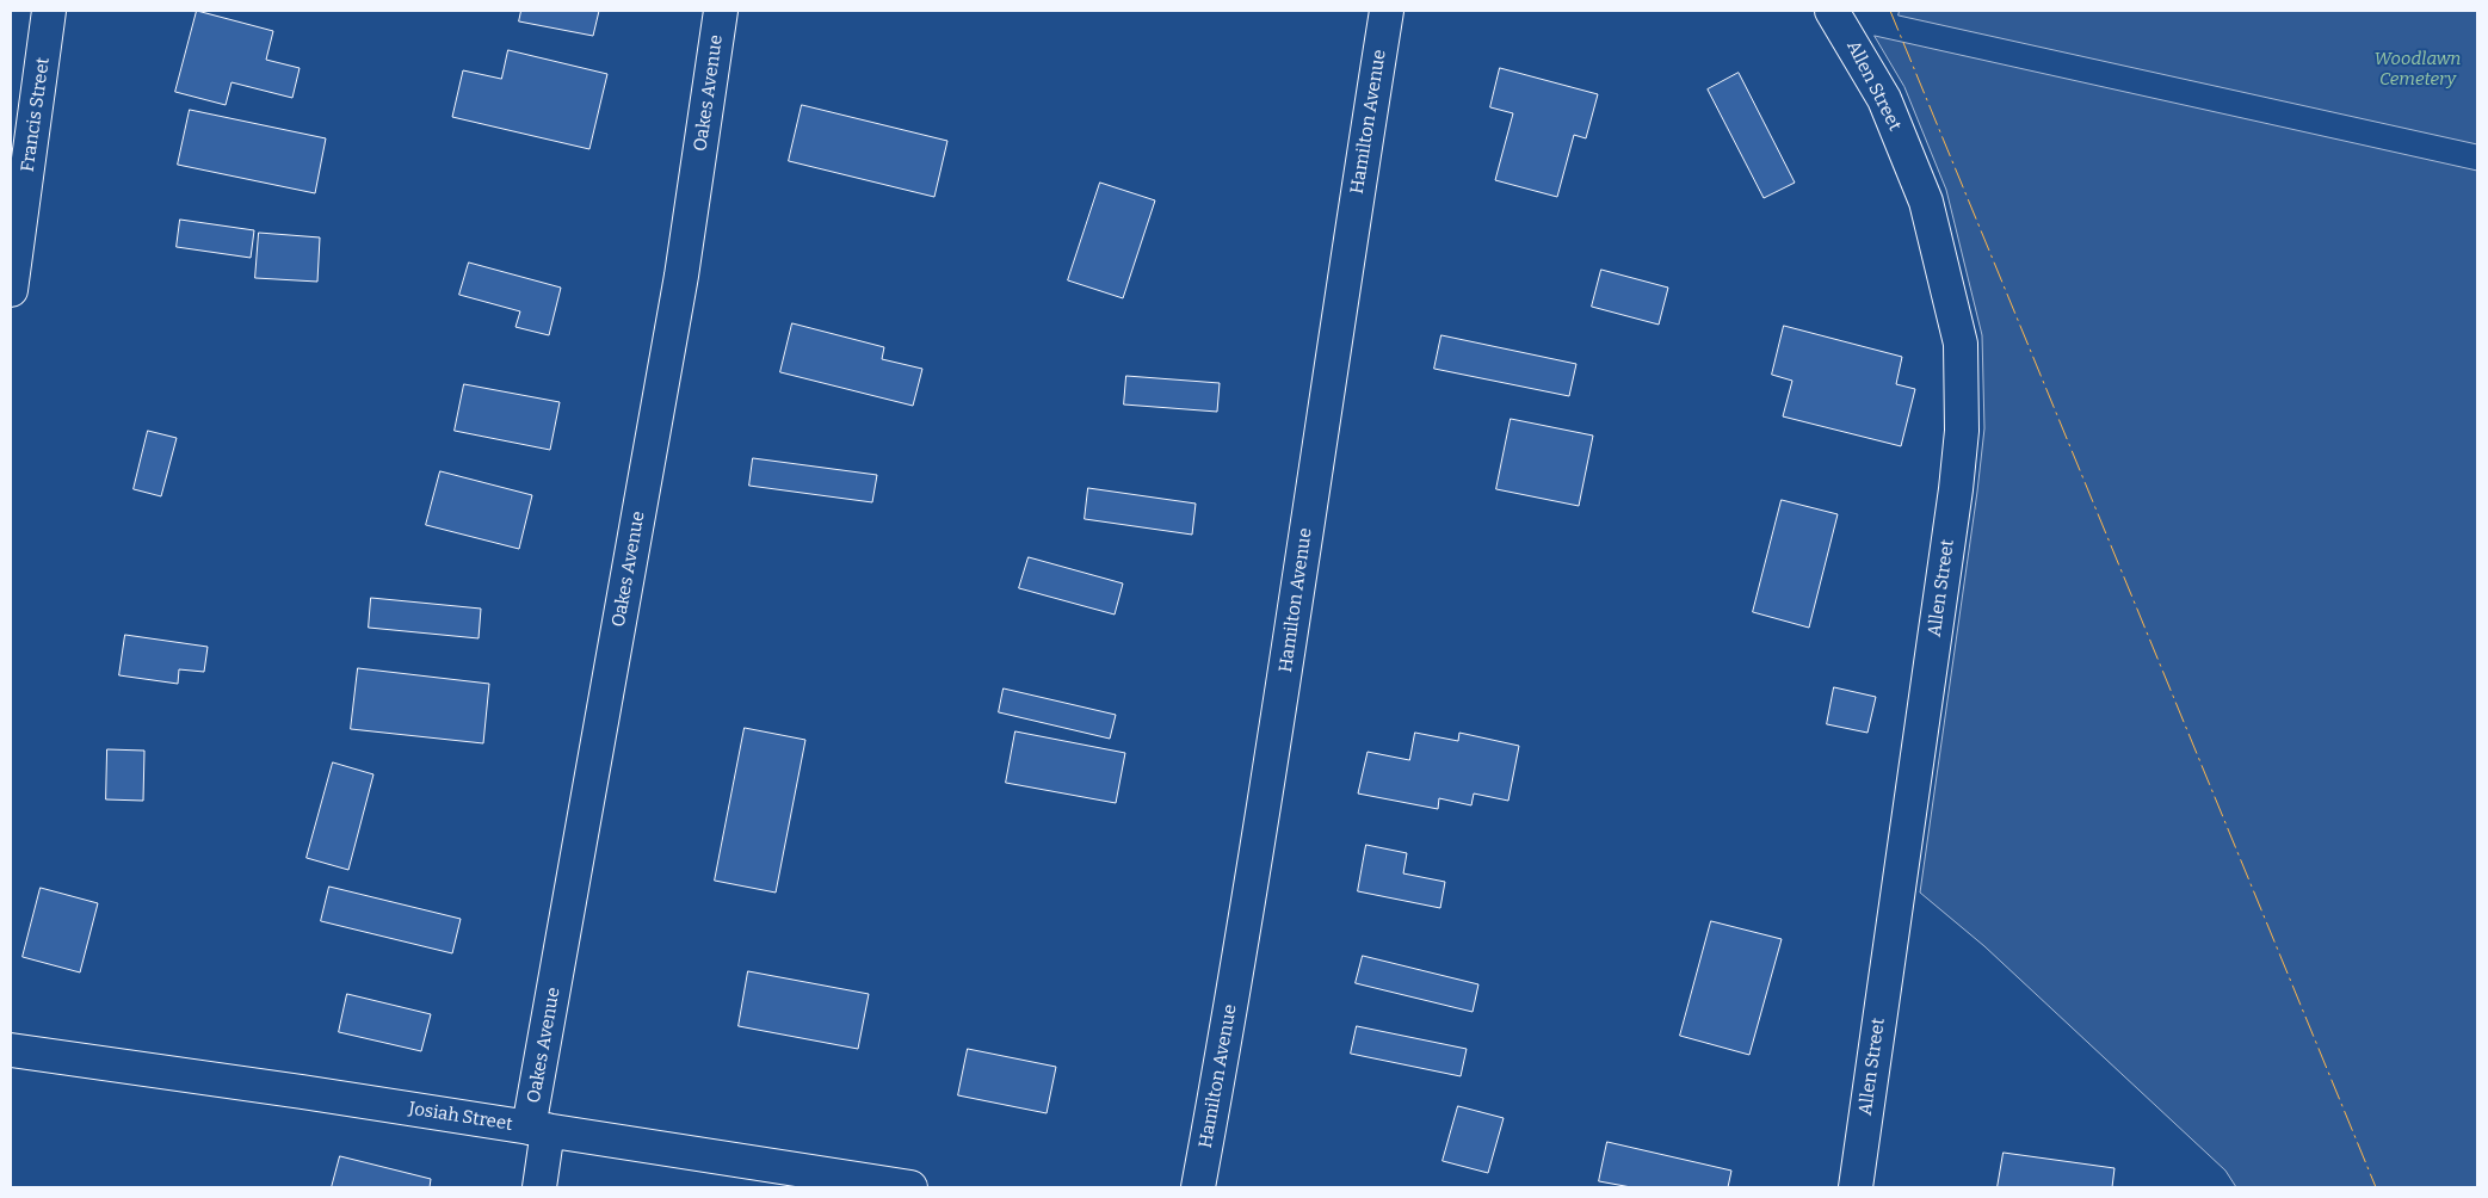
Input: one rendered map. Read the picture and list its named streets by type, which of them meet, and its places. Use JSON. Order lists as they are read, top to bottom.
{
  "streets": {
    "street": [
      "Allen Street",
      "Oakes Avenue",
      "Francis Street",
      "Hamilton Avenue",
      "Josiah Street"
    ]
  },
  "crossings": [
    ["Oakes Avenue", "Josiah Street"]
  ],
  "parks": ["Woodlawn Cemetery"]
}
